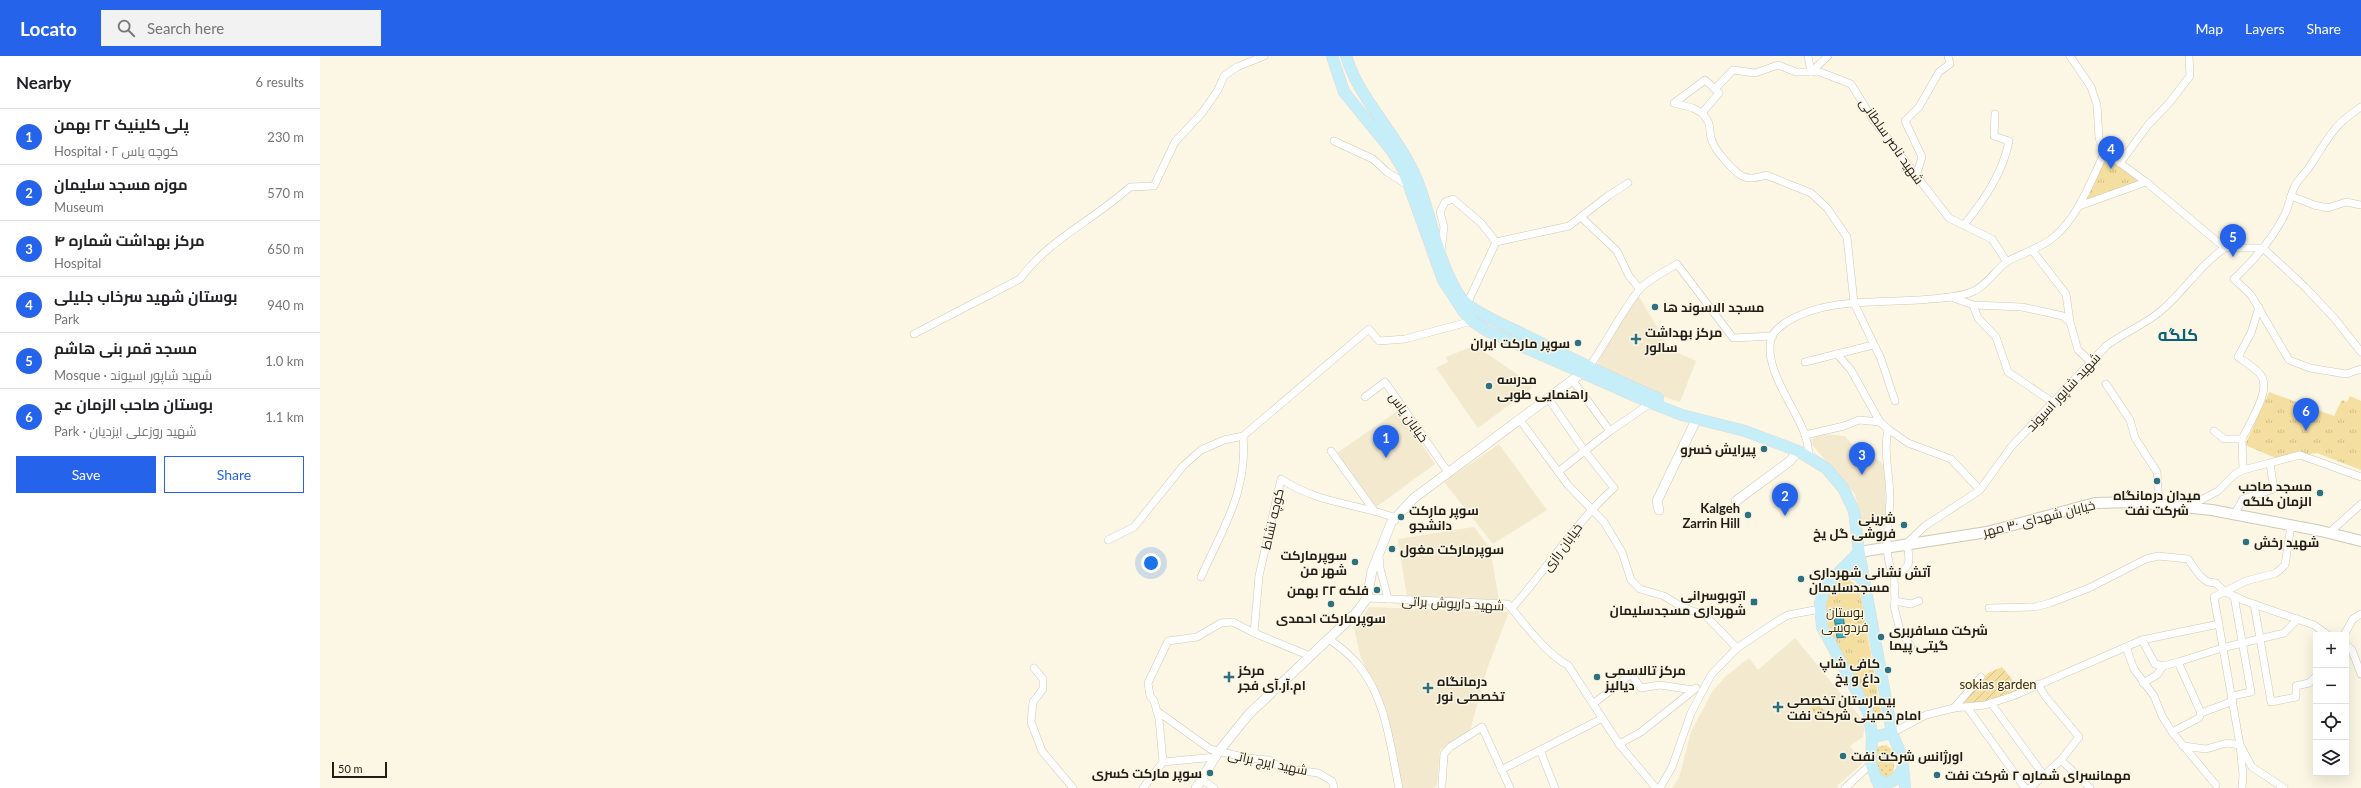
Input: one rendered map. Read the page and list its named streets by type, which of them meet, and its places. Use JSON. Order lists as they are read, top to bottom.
{
  "streets": {
    "main road": ["خیابان شهدای ۳۰ مهر"],
    "street": [
      "شهید ناصر سلطانی",
      "شهید شاپور اسیوند",
      "خیابان یاس",
      "کوچه نشاط",
      "خیابان رازی",
      "شهید داریوش براتی",
      "شهید ایرج براتی"
    ]
  },
  "crossings": [
    ["شهید شاپور اسیوند", "خیابان شهدای ۳۰ مهر"],
    ["خیابان رازی", "شهید داریوش براتی"]
  ],
  "districts": ["کلگه"],
  "parks": ["بوستان فردوسی", "sokias garden"],
  "places": {
    "other": [
      "مسجد الاسوند ها",
      "سوپر مارکت ایران",
      "مدرسه راهنمایی طوبی",
      "پیرایش خسرو",
      "میدان درمانگاه شرکت نفت",
      "مسجد صاحب الزمان کلگه",
      "Kalgeh Zarrin Hill",
      "سوپر مارکت دانشجو",
      "شرینی فروشی گل یخ",
      "شهید رخش",
      "سوپرمارکت مغول",
      "سوپرمارکت شهر من",
      "آتش نشانی شهرداری مسجدسلیمان",
      "فلکه ۲۲ بهمن",
      "سوپرمارکت احمدی",
      "شرکت مسافربری گیتی پیما",
      "کافی شاپ داغ و یخ",
      "مرکز تالاسمی دیالیز",
      "اورژانس شرکت نفت",
      "سوپر مارکت کسری",
      "مهمانسرای شماره ۲ شرکت نفت"
    ],
    "health": [
      "مرکز بهداشت سالور",
      "مرکز ام.آر.آی فجر",
      "درمانگاه تخصصی نور",
      "بیمارستان تخصصی امام خمینی شرکت نفت"
    ],
    "transit": ["اتوبوسرانی شهرداری مسجدسلیمان"]
  },
  "scale_bar": "50 m",
  "page": {
    "header": "Locato",
    "search": "Search here",
    "nav": ["Map", "Layers", "Share"],
    "heading": ["Nearby", "6 results"],
    "list": [
      {
        "mark": "1",
        "name": "پلی کلینیک ۲۲ بهمن",
        "note": "Hospital · کوچه یاس ۲",
        "value": "230 m"
      },
      {
        "mark": "2",
        "name": "موزه مسجد سلیمان",
        "note": "Museum",
        "value": "570 m"
      },
      {
        "mark": "3",
        "name": "مرکز بهداشت شماره ۴",
        "note": "Hospital",
        "value": "650 m"
      },
      {
        "mark": "4",
        "name": "بوستان شهید سرخاب جلیلی",
        "note": "Park",
        "value": "940 m"
      },
      {
        "mark": "5",
        "name": "مسجد قمر بنی هاشم",
        "note": "Mosque · شهید شاپور اسیوند",
        "value": "1.0 km"
      },
      {
        "mark": "6",
        "name": "بوستان صاحب الزمان عج",
        "note": "Park · شهید روزعلی ایزدیان",
        "value": "1.1 km"
      }
    ],
    "pins": [
      "4",
      "5",
      "6",
      "1",
      "3",
      "2"
    ],
    "buttons": ["Save", "Share"],
    "map_buttons": ["+", "−"],
    "scale": "50 m"
  }
}
